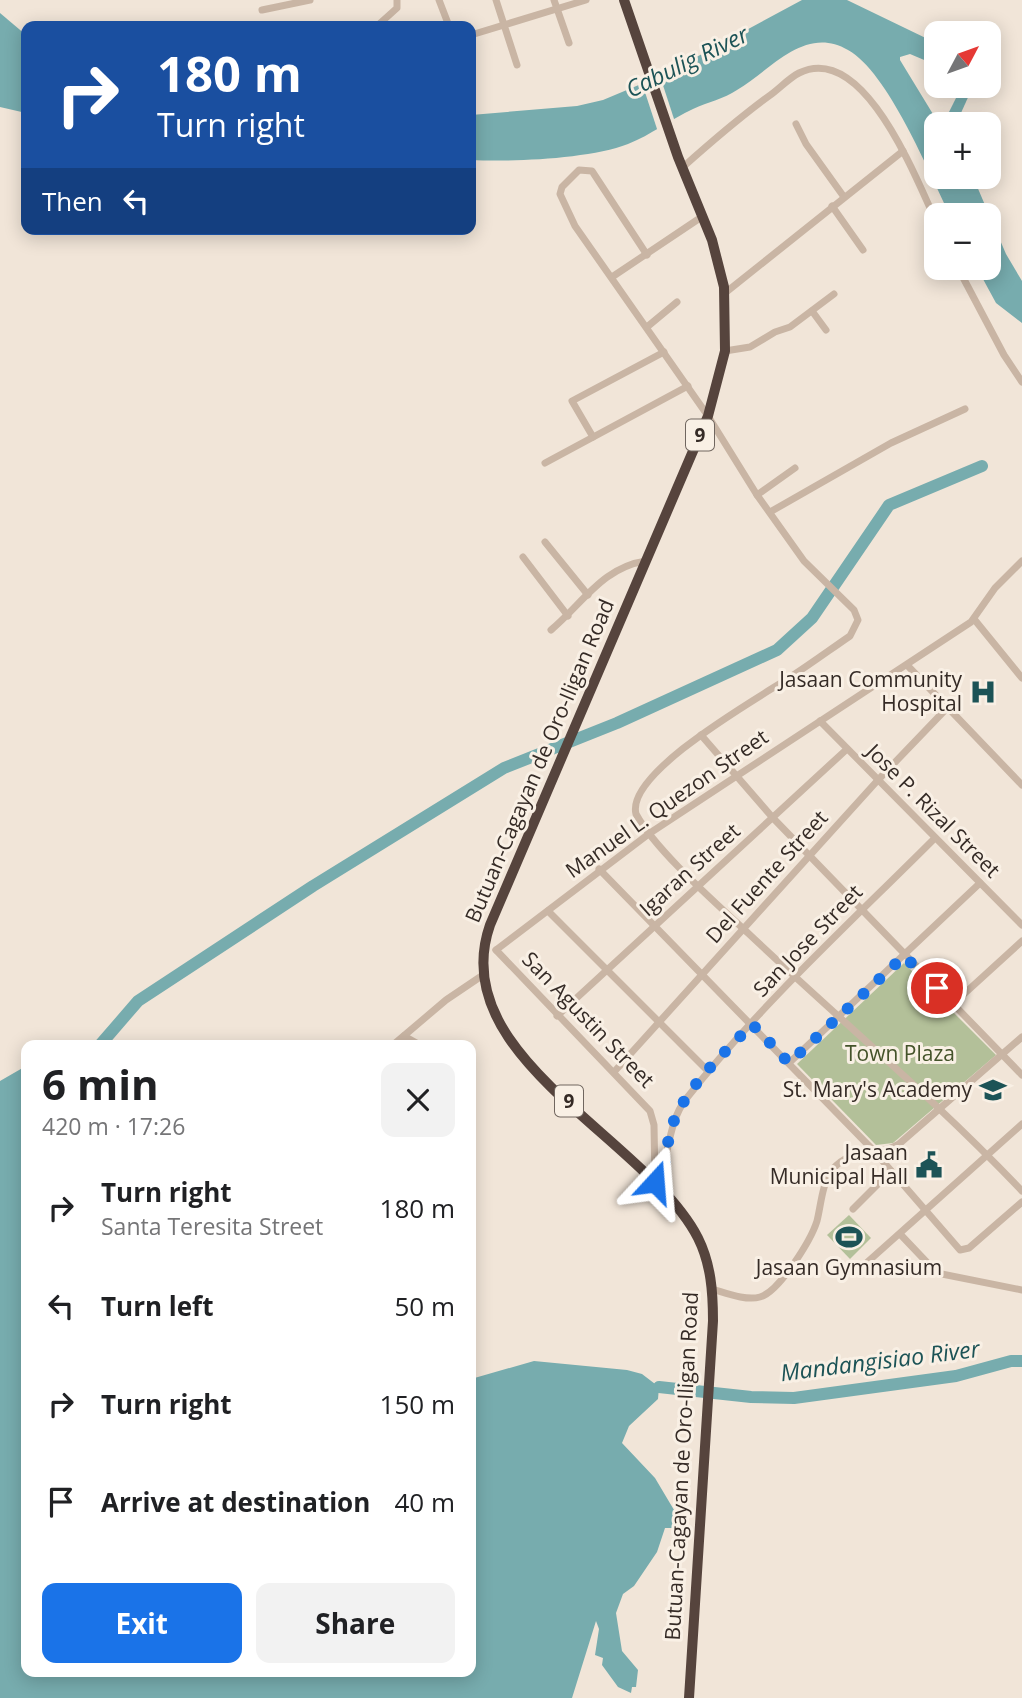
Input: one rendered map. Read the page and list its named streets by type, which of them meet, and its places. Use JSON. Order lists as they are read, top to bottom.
{
  "streets": {
    "highway": ["9", "Butuan-Cagayan de Oro-Iligan Road"],
    "street": [
      "Manuel L. Quezon Street",
      "Jose P. Rizal Street",
      "Igaran Street",
      "Del Fuente Street",
      "San Jose Street",
      "San Agustin Street"
    ]
  },
  "crossings": [
    ["Butuan-Cagayan de Oro-Iligan Road", "San Jose Street"],
    ["Butuan-Cagayan de Oro-Iligan Road", "San Agustin Street"],
    ["Manuel L. Quezon Street", "Jose P. Rizal Street"],
    ["Manuel L. Quezon Street", "San Agustin Street"],
    ["Jose P. Rizal Street", "Igaran Street"],
    ["Jose P. Rizal Street", "Del Fuente Street"],
    ["Jose P. Rizal Street", "San Jose Street"],
    ["Igaran Street", "San Agustin Street"],
    ["Del Fuente Street", "San Agustin Street"],
    ["San Jose Street", "San Agustin Street"]
  ],
  "water": ["Cabulig River", "Mandangisiao River"],
  "parks": ["Town Plaza"],
  "places": {
    "hospital": ["Jasaan Community Hospital"],
    "school or university": ["St. Mary's Academy"],
    "public building": ["Jasaan Municipal Hall"],
    "sports": ["Jasaan Gymnasium"]
  },
  "north": "top right",
  "page": {
    "map_buttons": ["+", "−"],
    "turn": ["180 m", "Turn right"],
    "then": "Then",
    "heading": ["6 min", "420 m · 17:26"],
    "list": [
      {
        "name": "Turn right",
        "note": "Santa Teresita Street",
        "value": "180 m"
      },
      {
        "name": "Turn left",
        "value": "50 m"
      },
      {
        "name": "Turn right",
        "value": "150 m"
      },
      {
        "name": "Arrive at destination",
        "value": "40 m"
      }
    ],
    "buttons": ["Exit", "Share"]
  }
}
